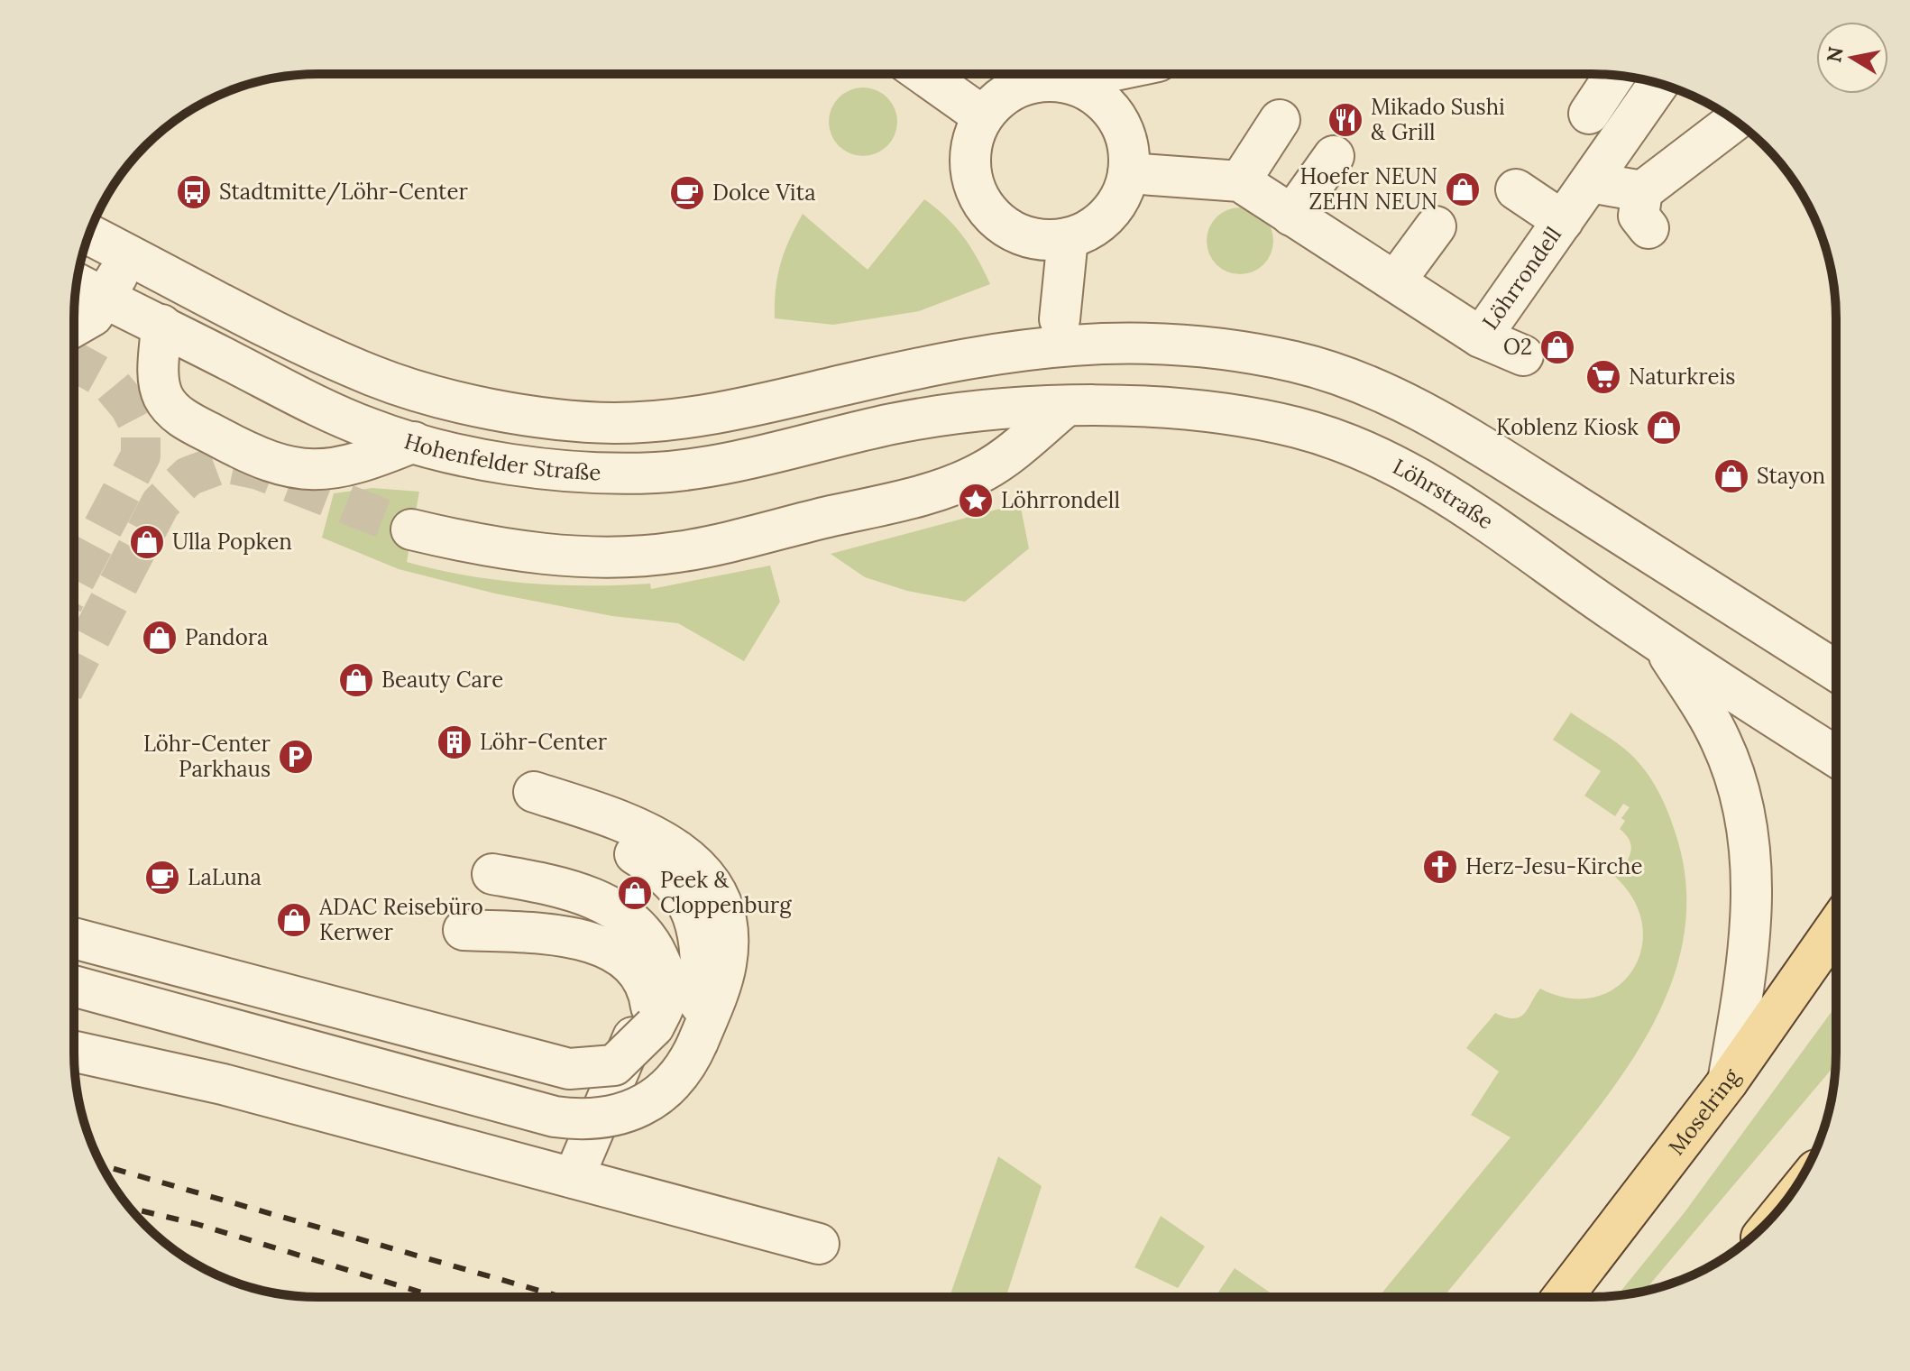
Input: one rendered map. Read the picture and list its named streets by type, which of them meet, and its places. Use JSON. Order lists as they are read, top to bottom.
{
  "streets": {
    "main road": ["Moselring"],
    "street": ["Löhrrondell", "Hohenfelder Straße", "Löhrstraße"]
  },
  "crossings": [
    ["Hohenfelder Straße", "Löhrstraße"]
  ],
  "places": {
    "restaurant": ["Mikado Sushi & Grill"],
    "shop": [
      "Hoefer NEUN ZEHN NEUN",
      "O2",
      "Koblenz Kiosk",
      "Stayon",
      "Ulla Popken",
      "Pandora",
      "Beauty Care",
      "Peek & Cloppenburg",
      "ADAC Reisebüro Kerwer"
    ],
    "bus stop": ["Stadtmitte/Löhr-Center"],
    "cafe": ["Dolce Vita", "LaLuna"],
    "supermarket": ["Naturkreis"],
    "place": ["Löhrrondell"],
    "building": ["Löhr-Center"],
    "parking": ["Löhr-Center Parkhaus"],
    "church": ["Herz-Jesu-Kirche"]
  },
  "north": "left"
}
